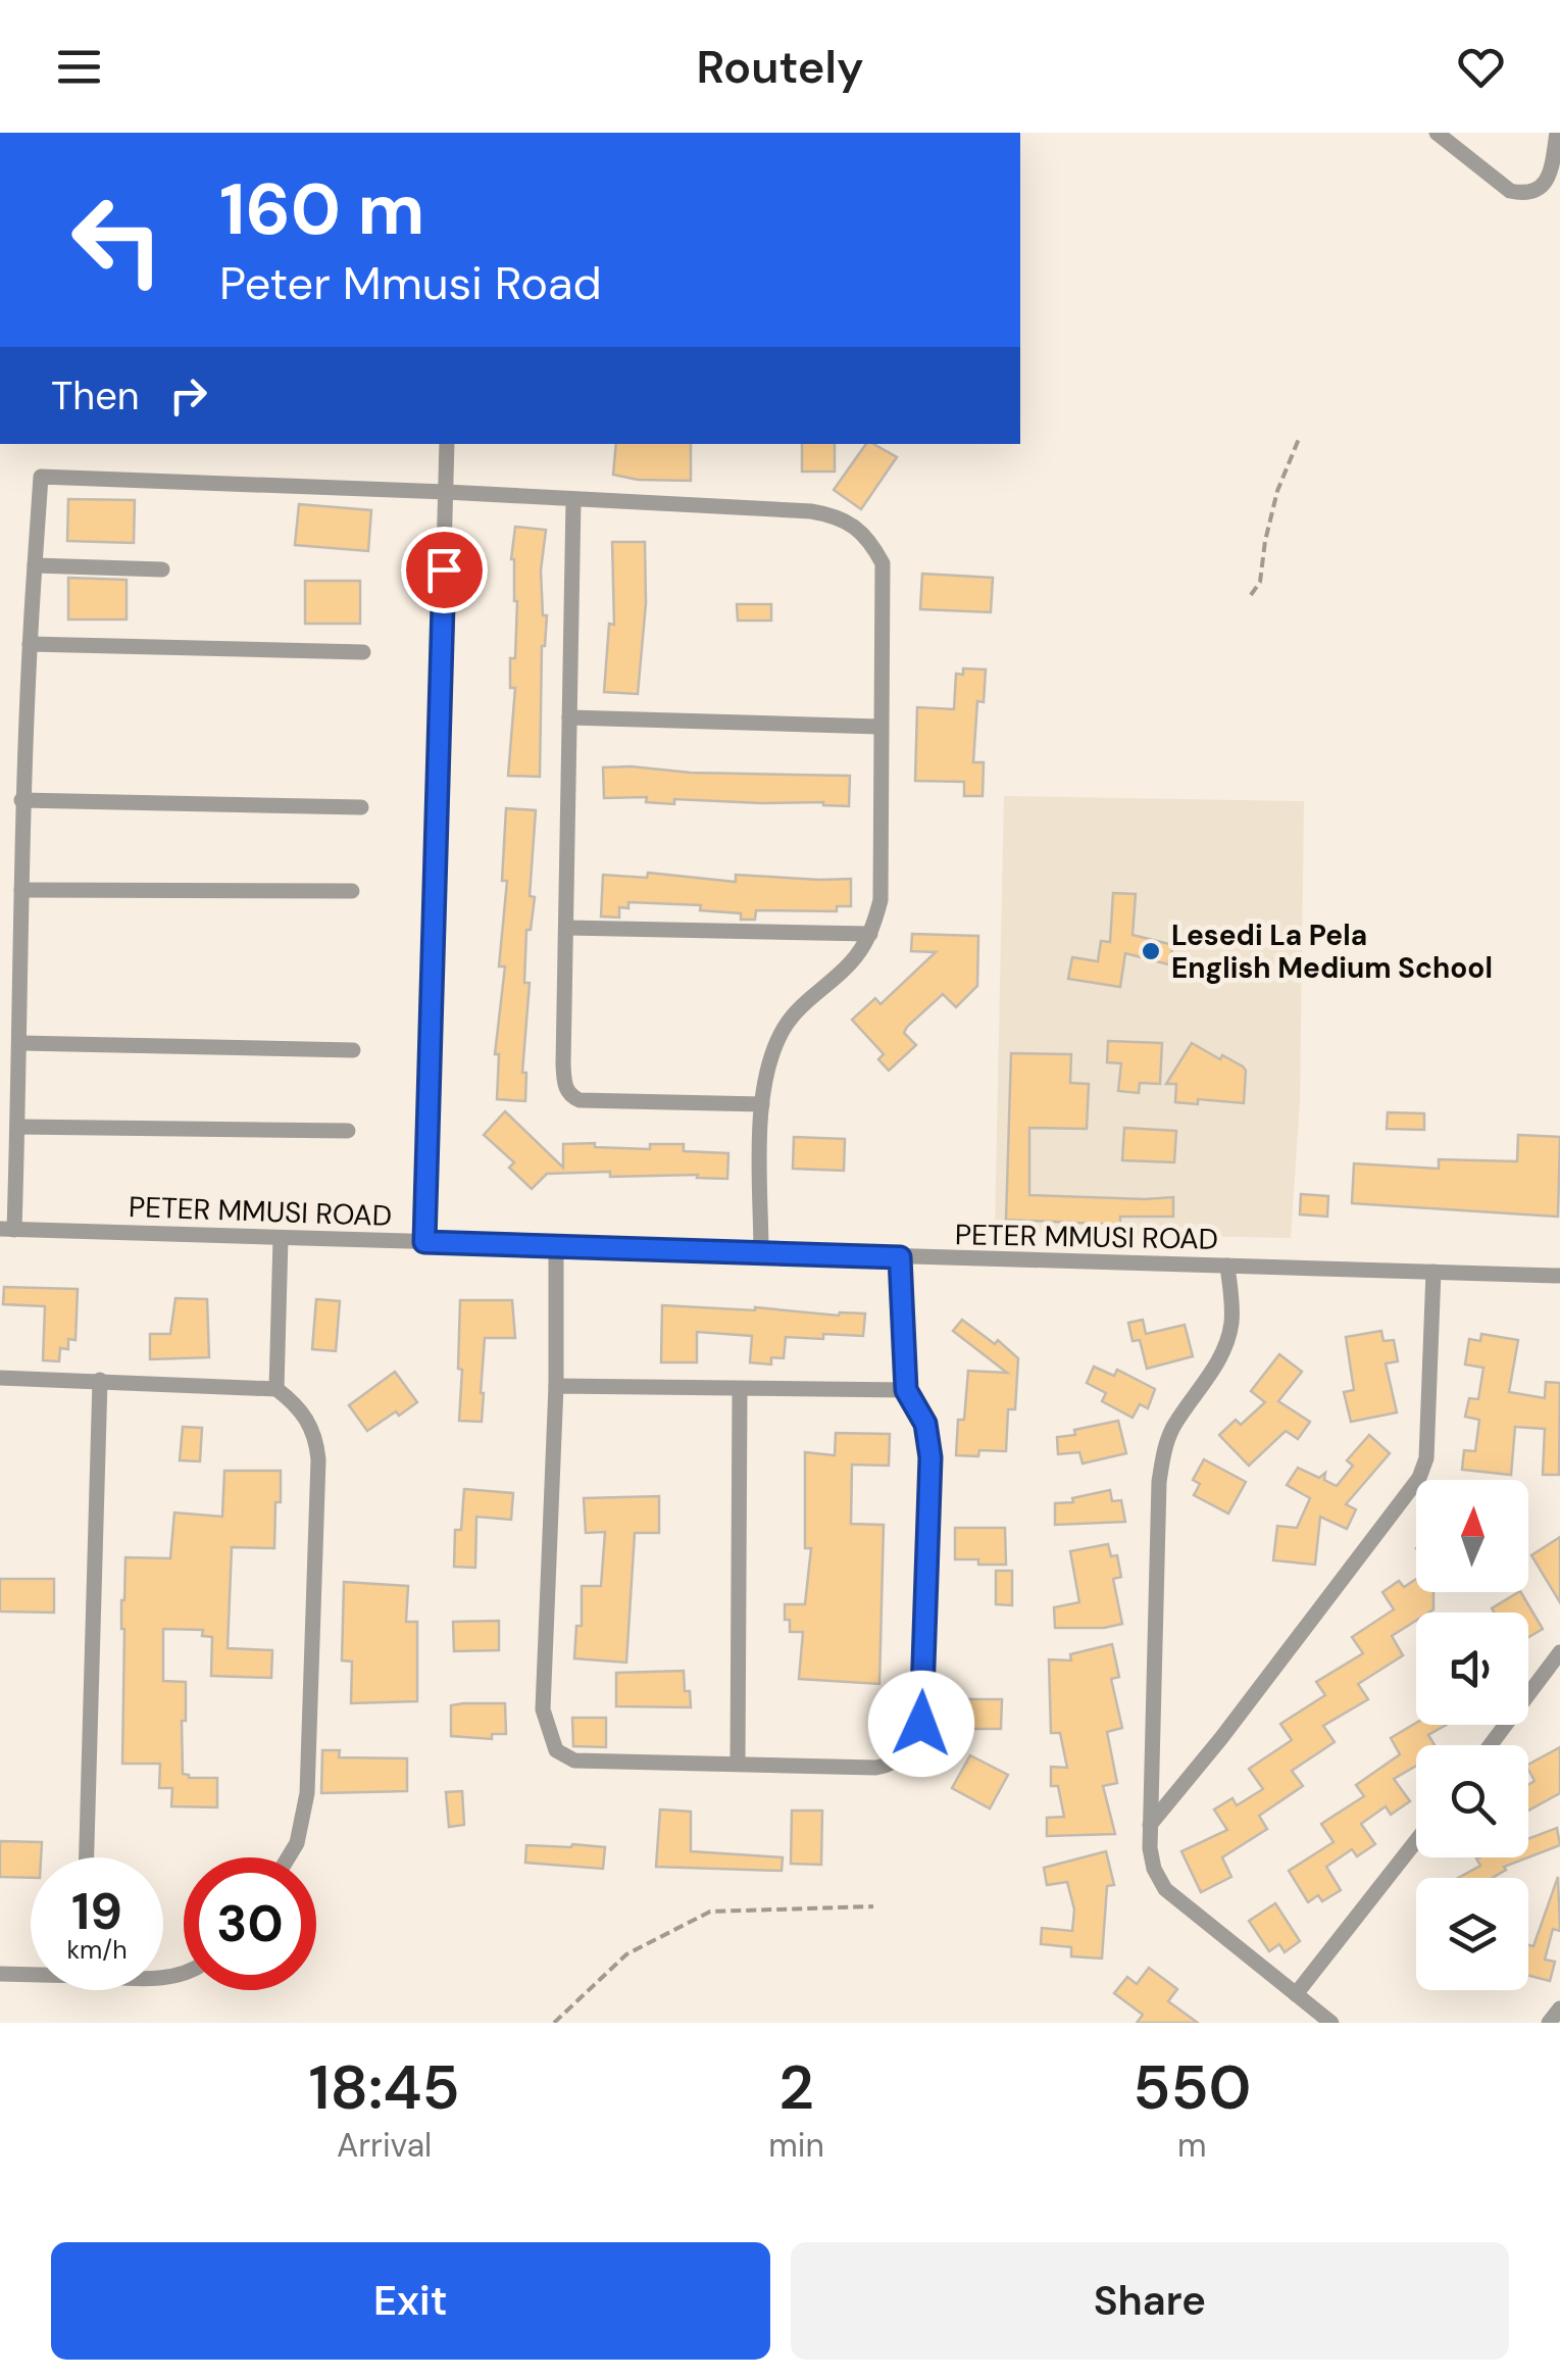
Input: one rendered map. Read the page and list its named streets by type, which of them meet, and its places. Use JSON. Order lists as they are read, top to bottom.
{
  "streets": {
    "street": ["PETER MMUSI ROAD"]
  },
  "places": ["Lesedi La Pela English Medium School"],
  "north": "top",
  "page": {
    "header": "Routely",
    "turn": ["160 m", "Peter Mmusi Road"],
    "then": "Then",
    "speed": "19 km/h",
    "limit": "30",
    "eta": [
      "18:45",
      "Arrival",
      "2",
      "min",
      "550",
      "m"
    ],
    "buttons": ["Exit", "Share"]
  }
}
